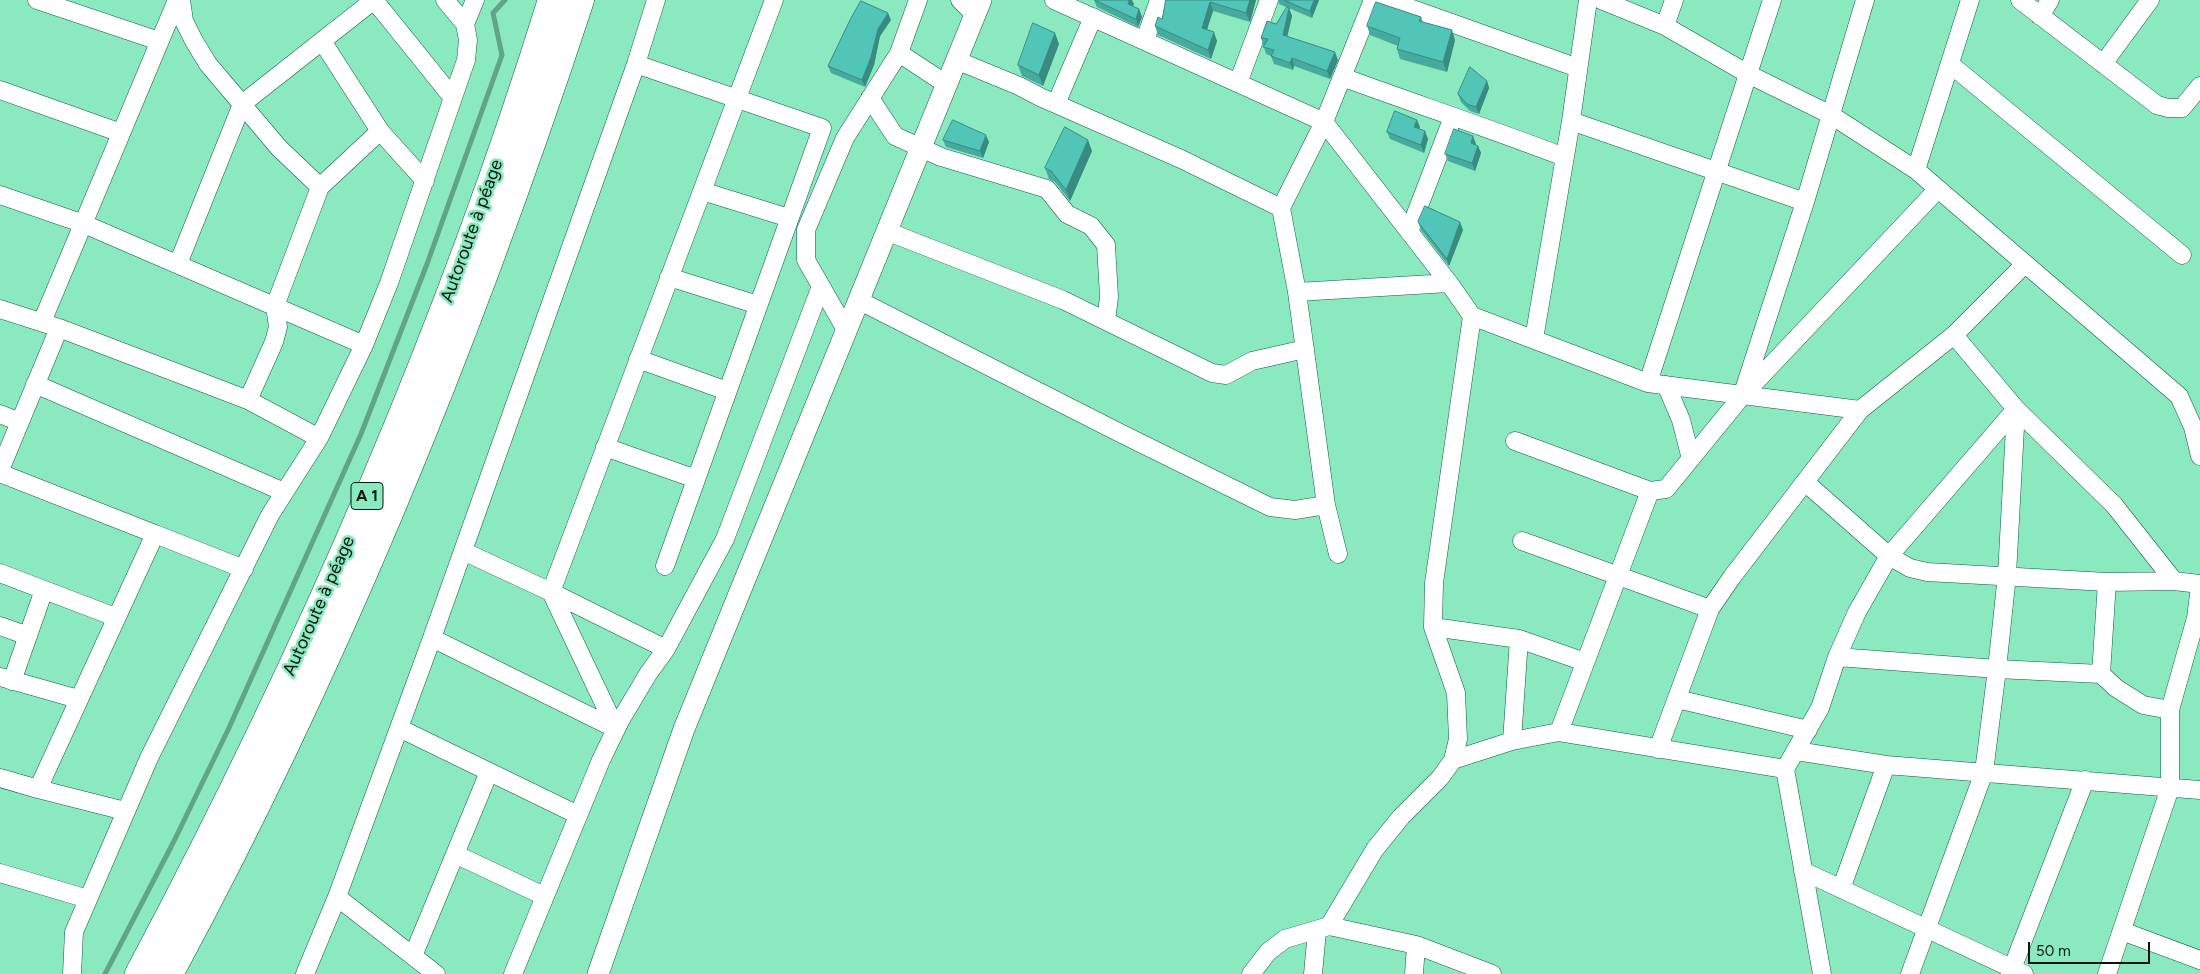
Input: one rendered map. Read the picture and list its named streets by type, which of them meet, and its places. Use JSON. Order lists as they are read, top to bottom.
{
  "streets": {
    "highway": ["Autoroute à péage", "A 1"]
  },
  "scale_bar": "50 m"
}
